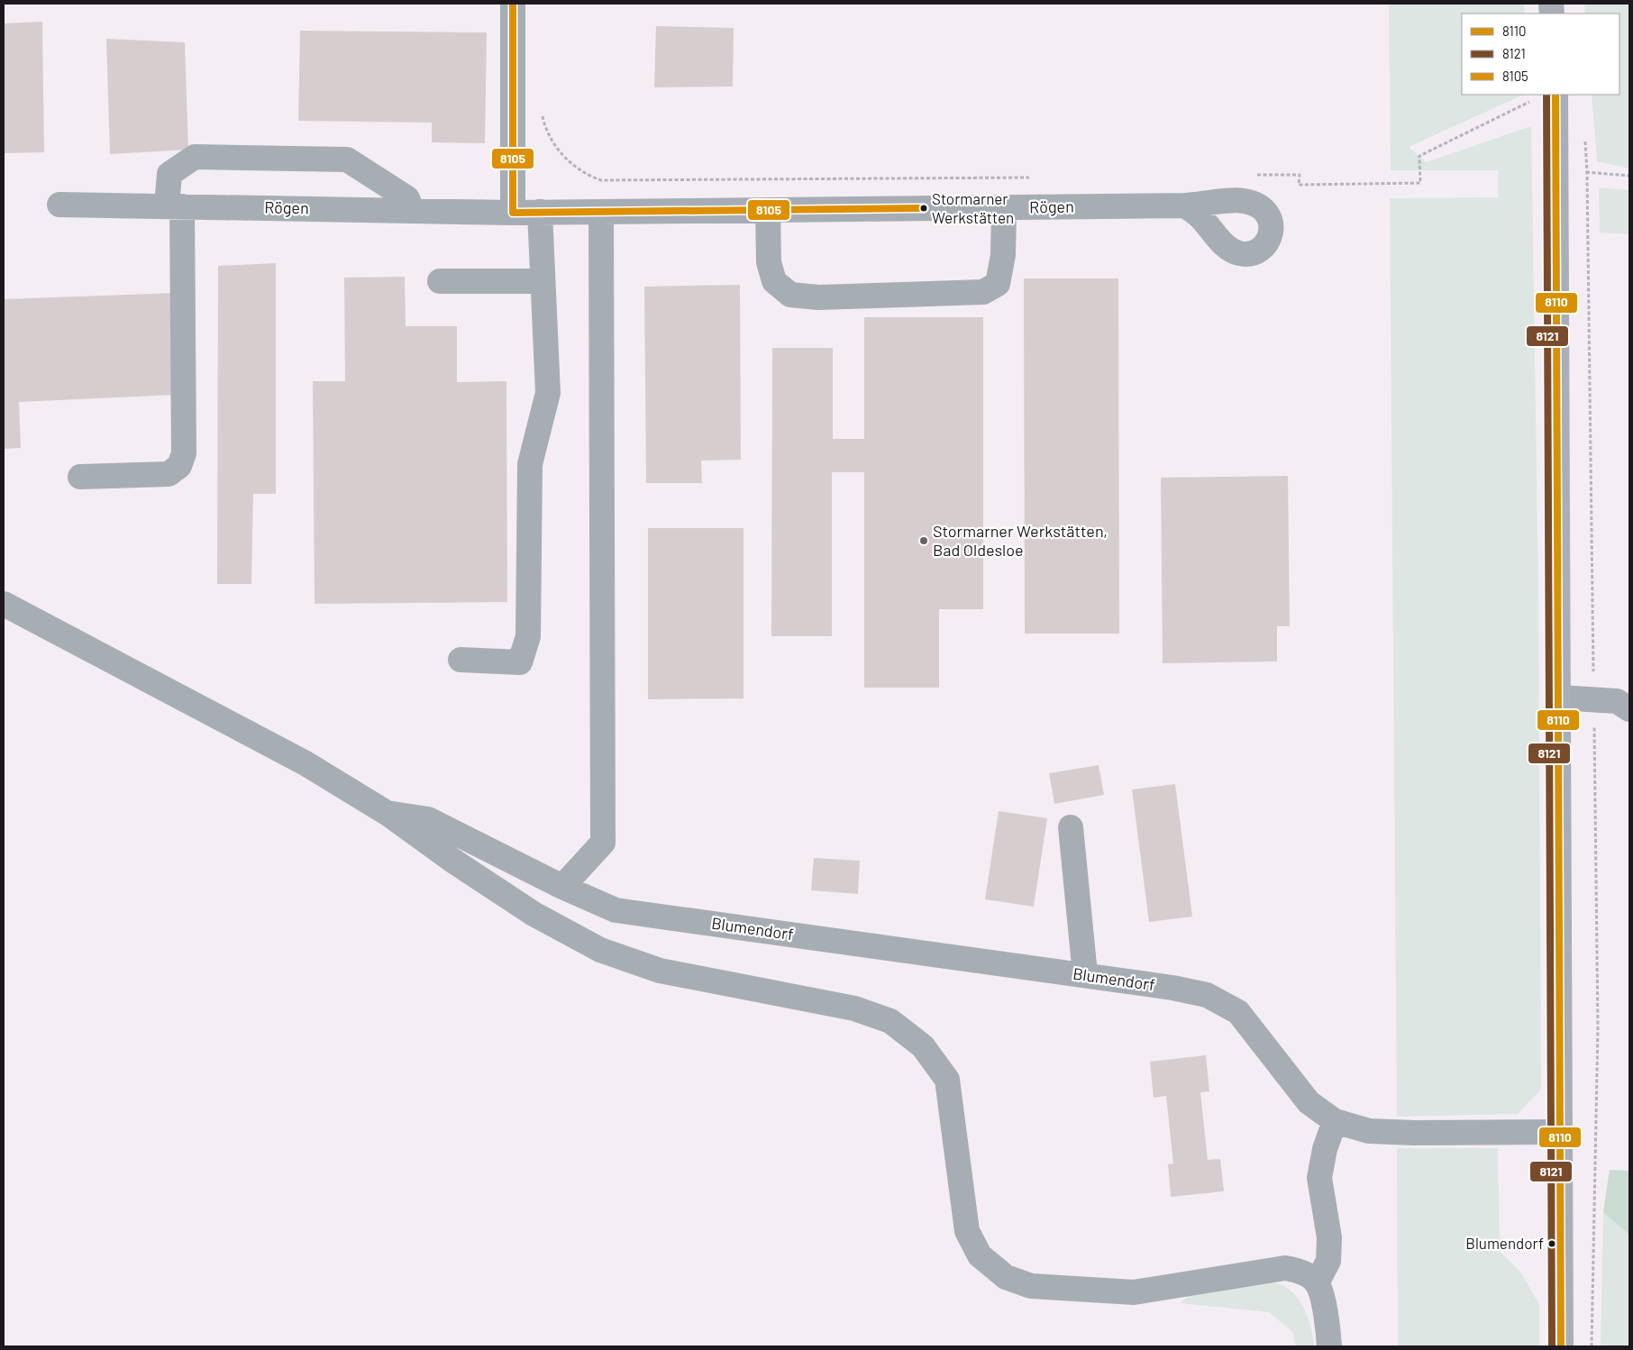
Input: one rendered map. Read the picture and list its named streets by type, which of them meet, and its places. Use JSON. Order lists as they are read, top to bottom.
{
  "streets": {
    "street": ["Rögen", "Blumendorf"]
  },
  "places": ["Stormarner Werkstätten", "Stormarner Werkstätten, Bad Oldesloe", "Blumendorf"],
  "lines": ["transit line 8105", "transit line 8110", "transit line 8121"],
  "legend": ["8110", "8121", "8105"]
}
